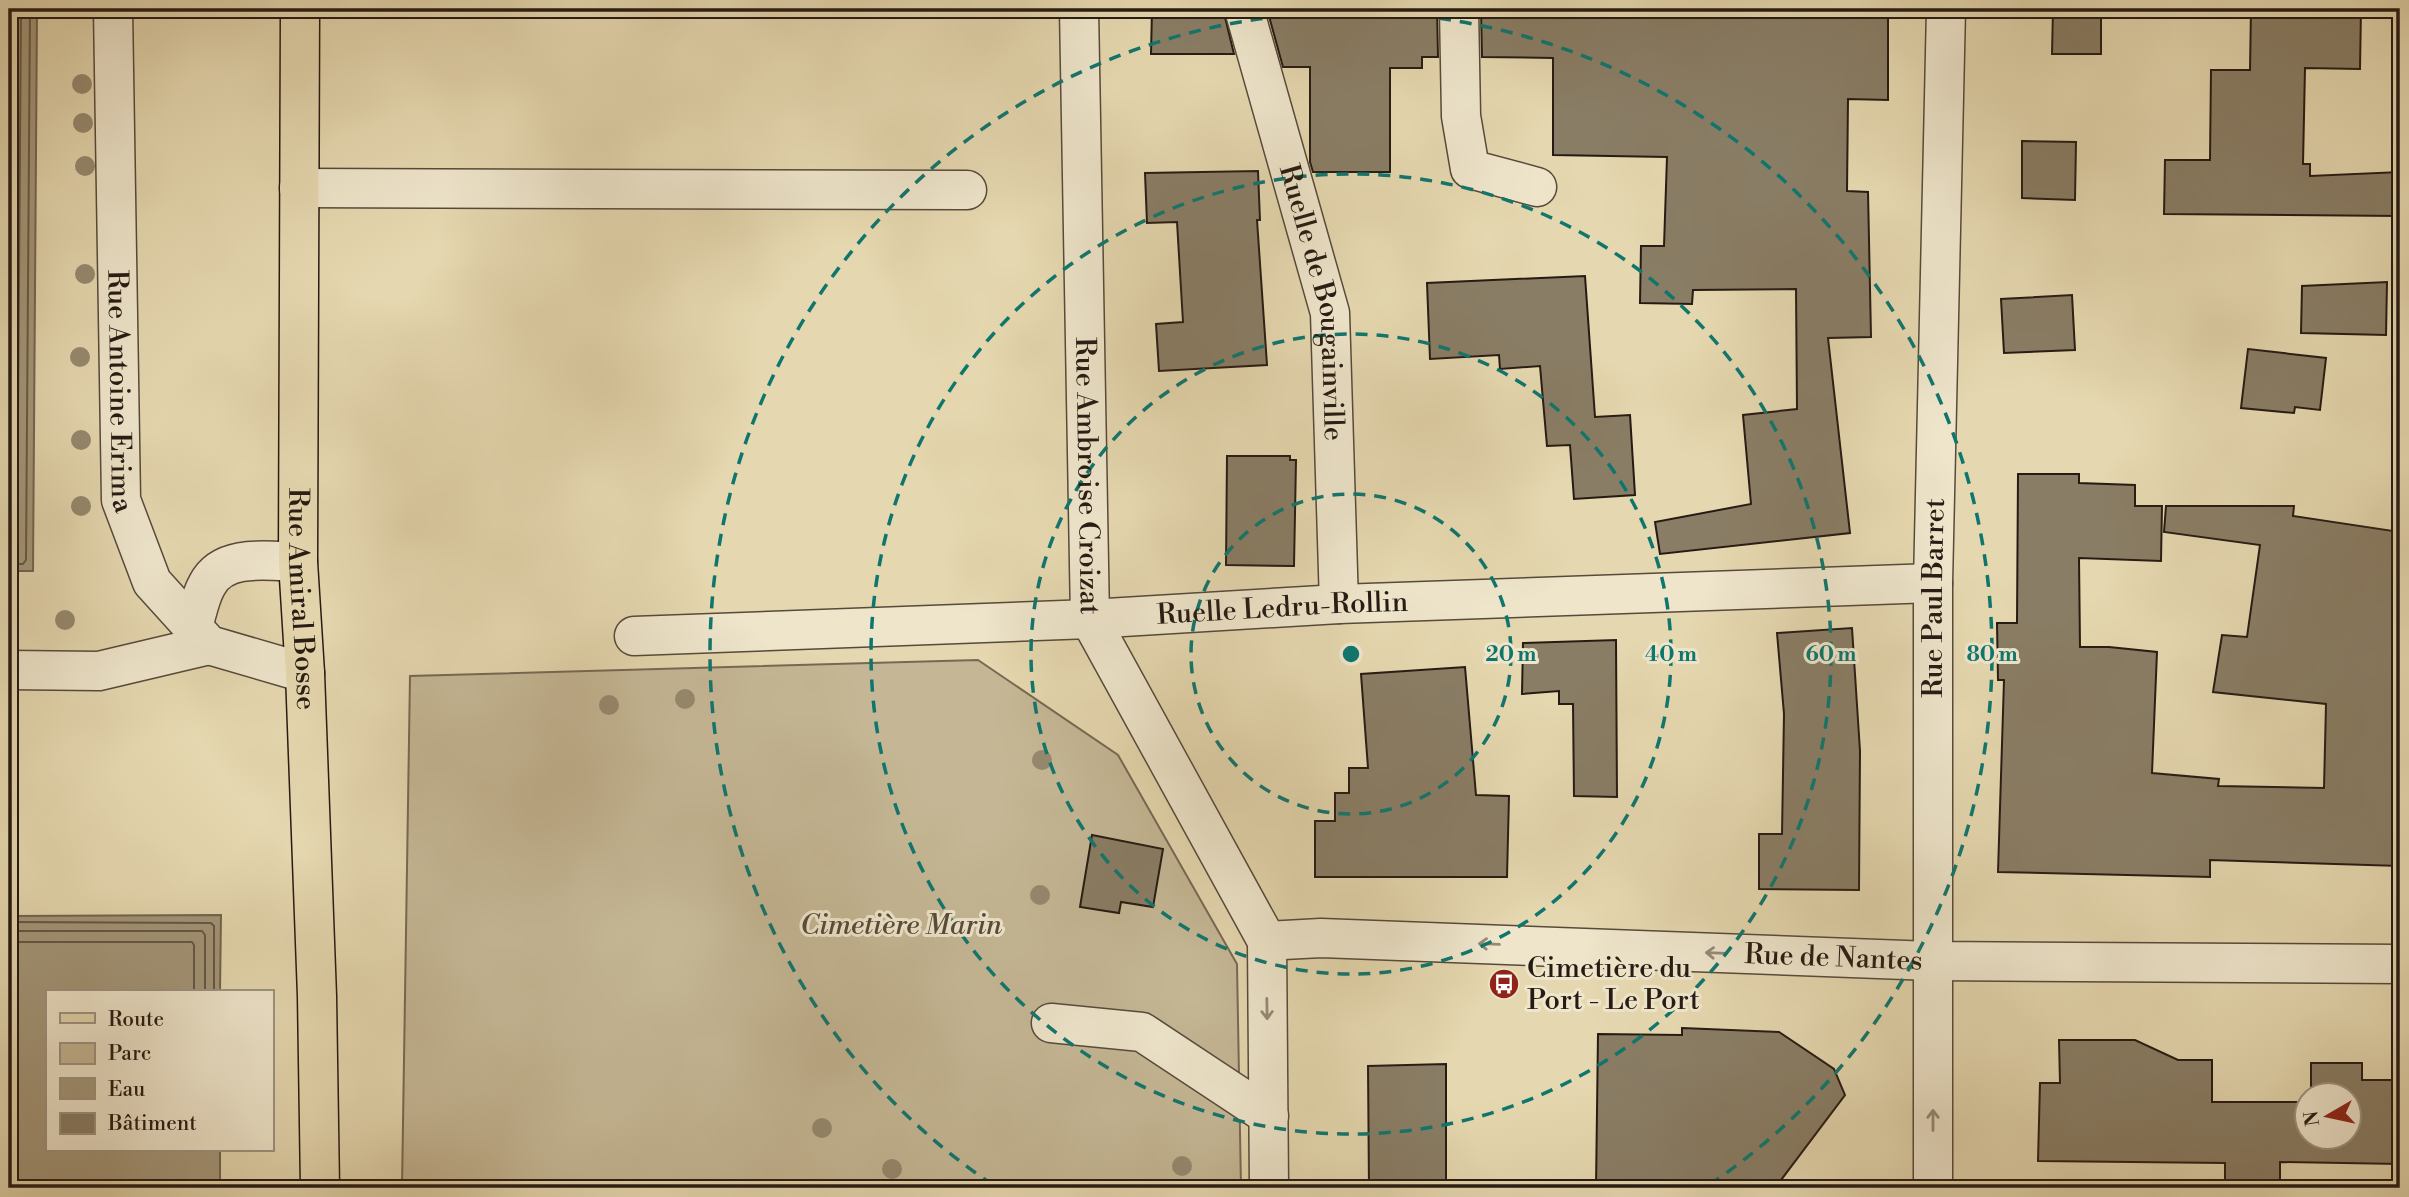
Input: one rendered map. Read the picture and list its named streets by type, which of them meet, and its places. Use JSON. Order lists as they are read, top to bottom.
{
  "streets": {
    "main road": ["Rue Amiral Bosse"],
    "street": [
      "Ruelle de Bougainville",
      "Rue Antoine Erima",
      "Rue Ambroise Croizat",
      "Rue Paul Barret",
      "Ruelle Ledru-Rollin",
      "Rue de Nantes"
    ]
  },
  "crossings": [
    ["Ruelle de Bougainville", "Ruelle Ledru-Rollin"],
    ["Rue Ambroise Croizat", "Ruelle Ledru-Rollin"],
    ["Rue Ambroise Croizat", "Rue de Nantes"],
    ["Rue Paul Barret", "Ruelle Ledru-Rollin"],
    ["Rue Paul Barret", "Rue de Nantes"]
  ],
  "one_way": ["Rue de Nantes"],
  "parks": ["Cimetière Marin"],
  "places": {
    "bus stop": ["Cimetière du Port - Le Port"]
  },
  "legend": [
    "Route",
    "Parc",
    "Eau",
    "Bâtiment"
  ],
  "north": "left",
  "rings": [
    "20 m",
    "40 m",
    "60 m",
    "80 m"
  ]
}
